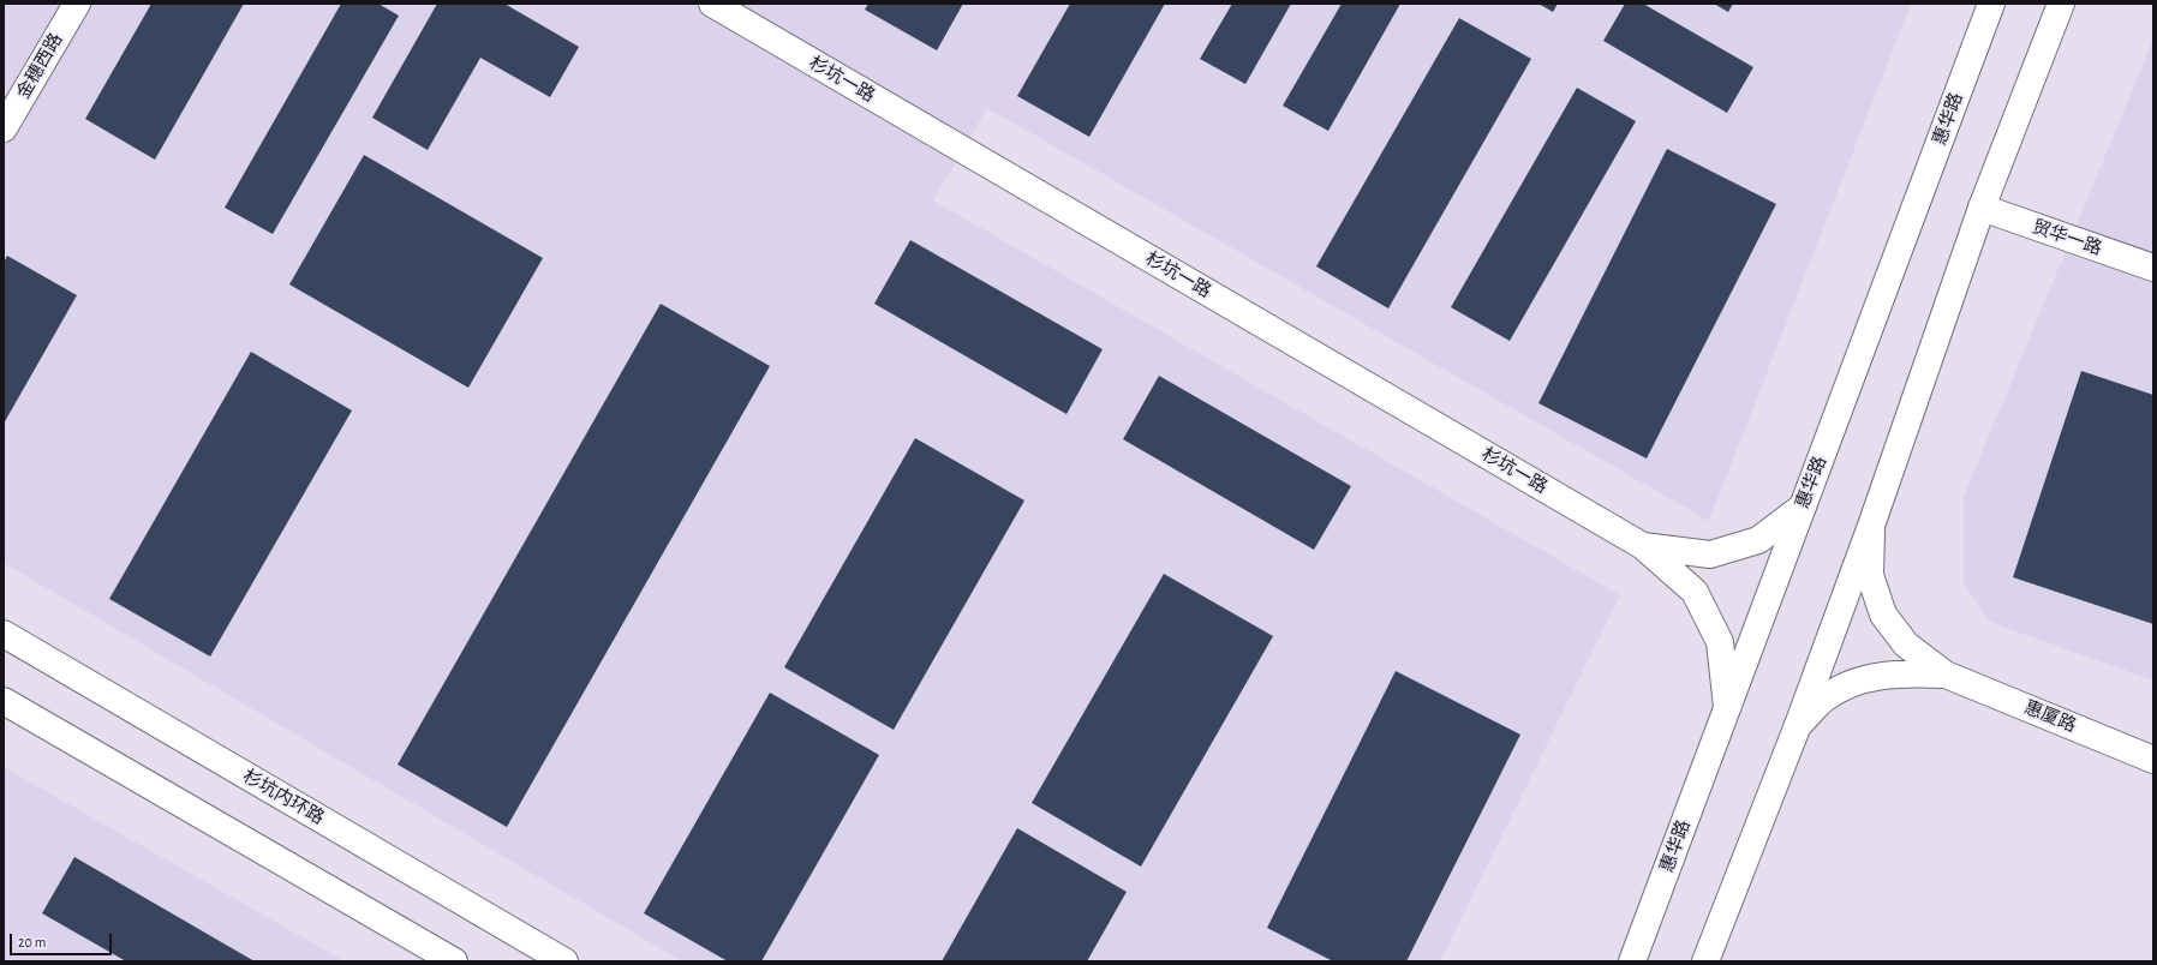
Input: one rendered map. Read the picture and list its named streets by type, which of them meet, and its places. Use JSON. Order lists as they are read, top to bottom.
{
  "streets": {
    "street": [
      "金穗西路",
      "杉坑一路",
      "惠华路",
      "贸华一路",
      "惠厦路",
      "杉坑内环路"
    ]
  },
  "scale_bar": "20 m"
}
